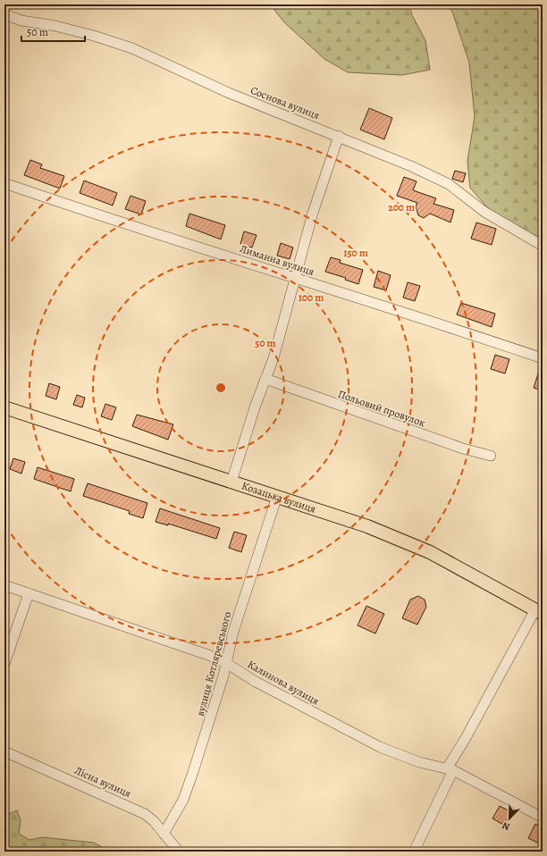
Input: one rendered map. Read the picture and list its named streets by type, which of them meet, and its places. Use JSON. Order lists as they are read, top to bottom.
{
  "streets": {
    "main road": ["Козацька вулиця"],
    "street": [
      "Соснова вулиця",
      "Лиманна вулиця",
      "Польовий провулок",
      "вулиця Котляревського",
      "Калинова вулиця",
      "Лісна вулиця"
    ]
  },
  "crossings": [
    ["Козацька вулиця", "вулиця Котляревського"],
    ["вулиця Котляревського", "Калинова вулиця"],
    ["вулиця Котляревського", "Лісна вулиця"]
  ],
  "scale_bar": "50 m",
  "north": "bottom left",
  "rings": [
    "200 m",
    "150 m",
    "100 m",
    "50 m"
  ]
}
